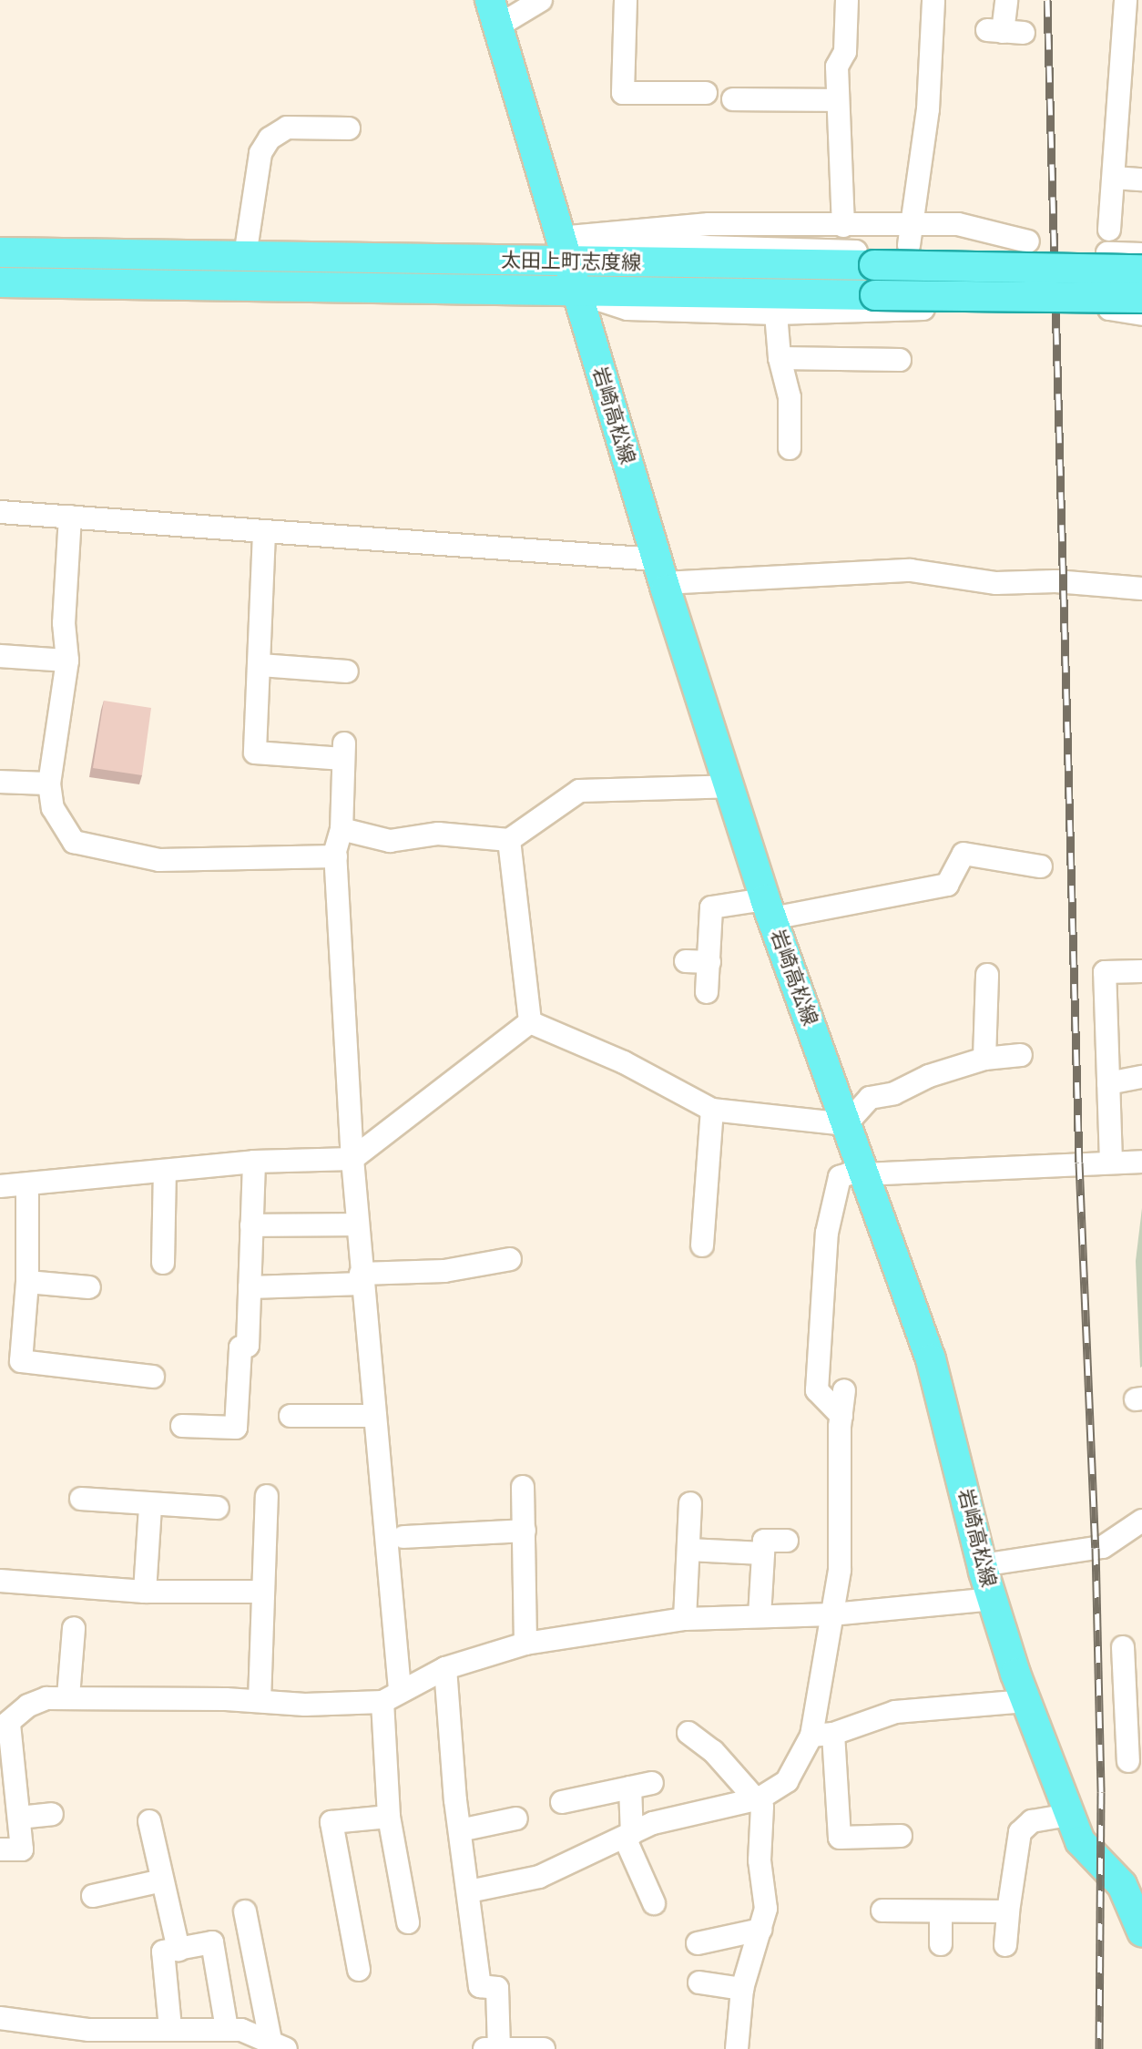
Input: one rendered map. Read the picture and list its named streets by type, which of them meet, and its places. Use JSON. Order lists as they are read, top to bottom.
{
  "streets": {
    "main road": ["太田上町志度線", "岩崎高松線"]
  },
  "crossings": [
    ["太田上町志度線", "岩崎高松線"]
  ]
}
